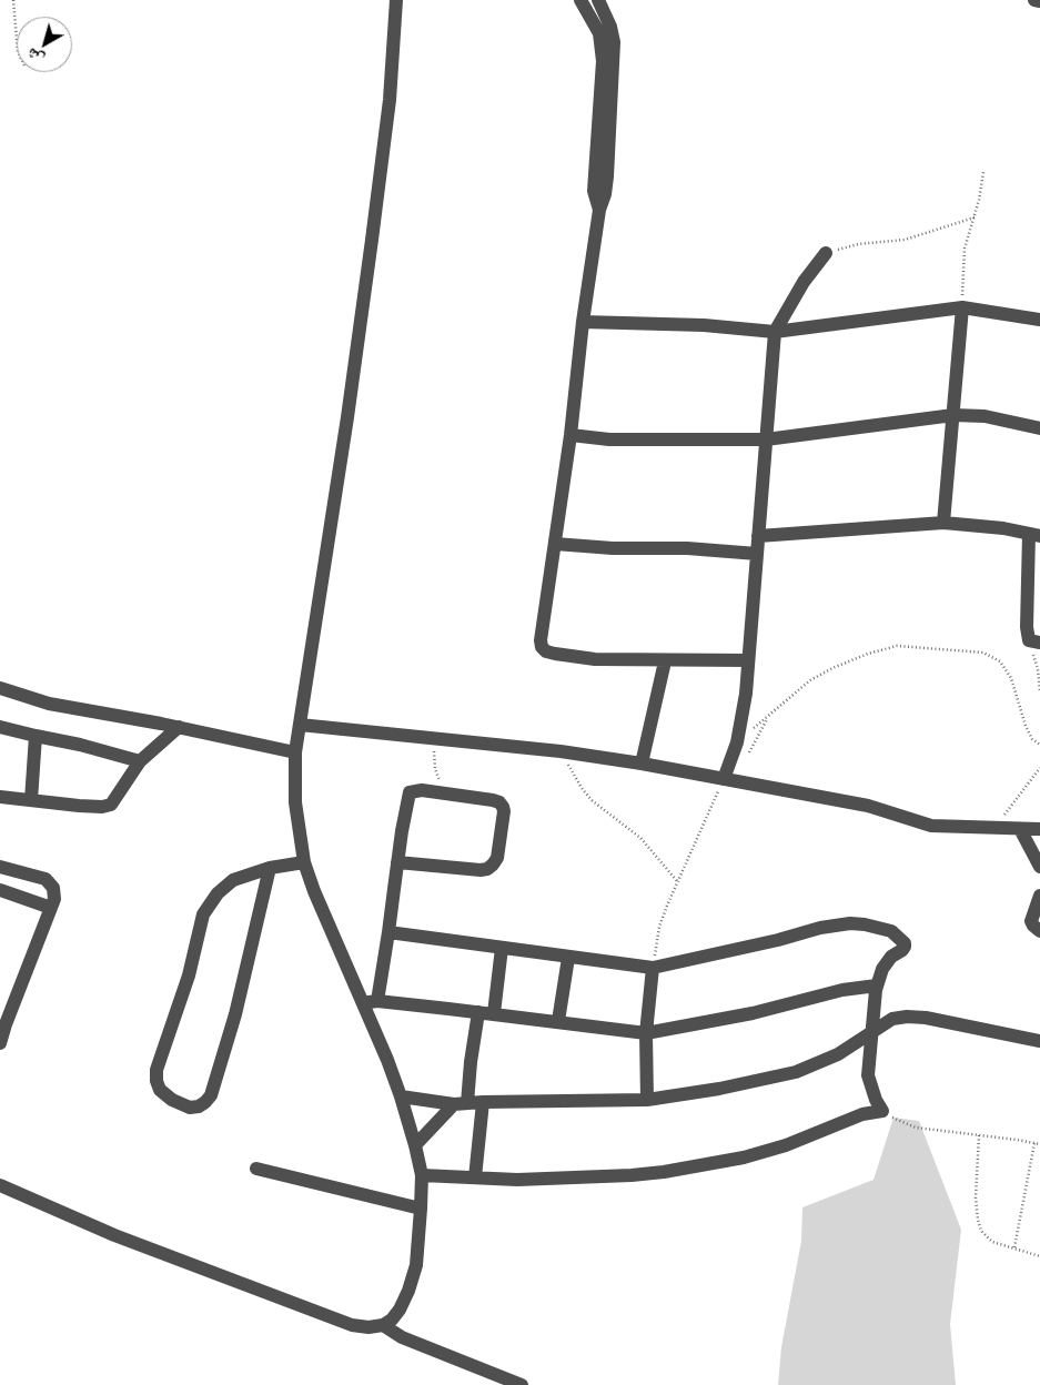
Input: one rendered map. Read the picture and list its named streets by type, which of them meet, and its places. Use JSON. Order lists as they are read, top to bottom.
{
  "north": "bottom left"
}
